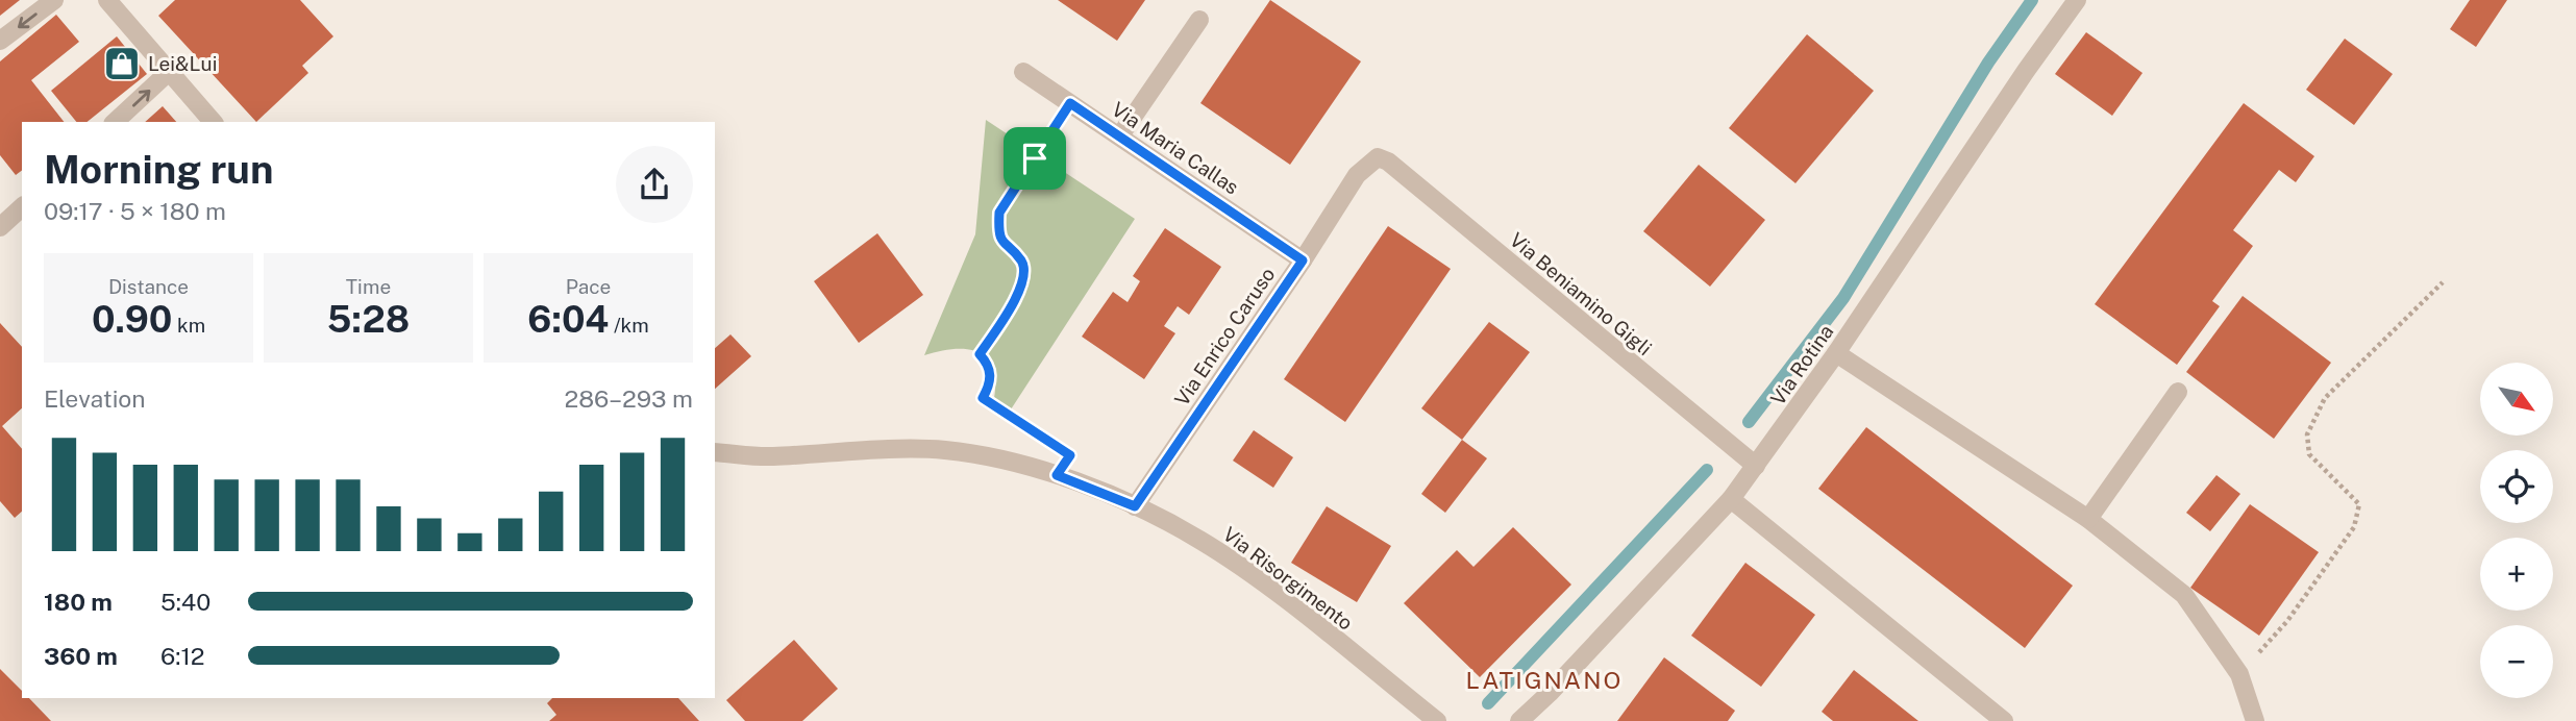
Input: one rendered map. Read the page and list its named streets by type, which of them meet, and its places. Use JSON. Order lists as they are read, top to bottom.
{
  "streets": {
    "street": [
      "Via Maria Callas",
      "Via Beniamino Gigli",
      "Via Enrico Caruso",
      "Via Rotina",
      "Via Risorgimento"
    ]
  },
  "crossings": [
    ["Via Maria Callas", "Via Enrico Caruso"],
    ["Via Beniamino Gigli", "Via Enrico Caruso"],
    ["Via Beniamino Gigli", "Via Rotina"],
    ["Via Enrico Caruso", "Via Risorgimento"]
  ],
  "districts": ["LATIGNANO"],
  "places": {
    "shop": ["Lei&Lui"]
  },
  "north": "bottom right",
  "page": {
    "heading": ["Morning run", "09:17 · 5 × 180 m"],
    "stats": [
      ["Distance", "0.90 km"],
      ["Time", "5:28"],
      ["Pace", "6:04 /km"]
    ],
    "map_buttons": ["+", "−"],
    "chart": ["Elevation", "286–293 m"],
    "list": [
      {
        "name": "180 m",
        "note": "5:40"
      },
      {
        "name": "360 m",
        "note": "6:12"
      }
    ]
  }
}
